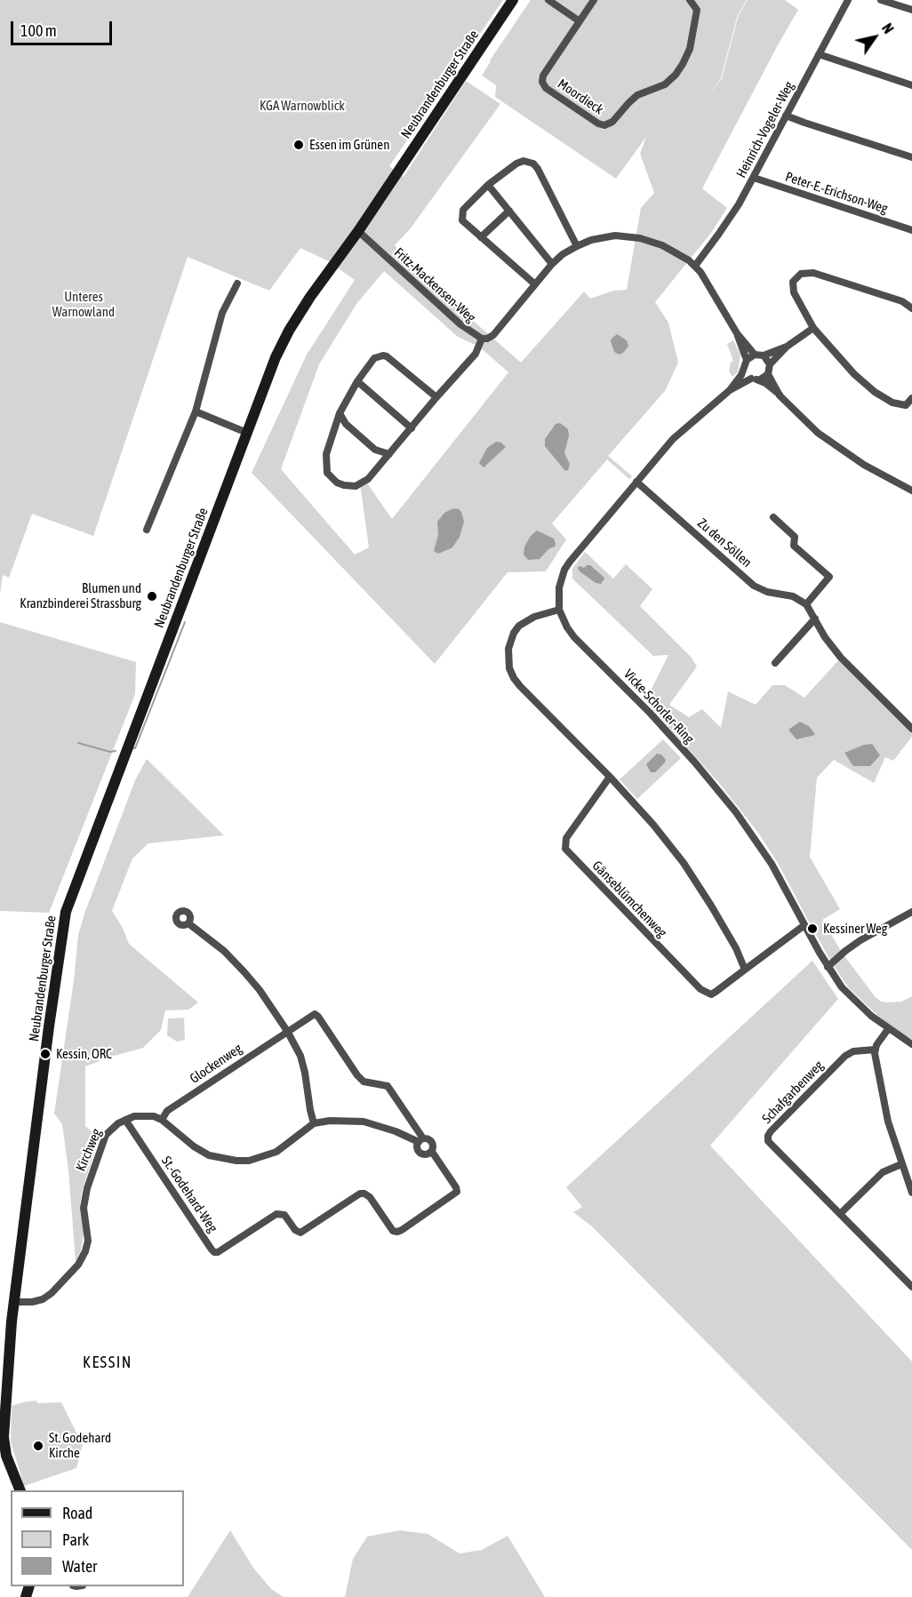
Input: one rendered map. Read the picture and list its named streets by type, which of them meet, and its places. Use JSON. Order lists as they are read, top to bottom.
{
  "streets": {
    "main road": ["Neubrandenburger Straße"],
    "street": [
      "Moordieck",
      "Heinrich-Vogeler-Weg",
      "Peter-E.-Erichson-Weg",
      "Fritz-Mackensen-Weg",
      "Zu den Söllen",
      "Vicke-Schorler-Ring",
      "Gänseblümchenweg",
      "Glockenweg",
      "Schafgarbenweg",
      "Kirchweg",
      "St.-Godehard-Weg"
    ]
  },
  "crossings": [
    ["Neubrandenburger Straße", "Fritz-Mackensen-Weg"],
    ["Neubrandenburger Straße", "Kirchweg"],
    ["Heinrich-Vogeler-Weg", "Peter-E.-Erichson-Weg"],
    ["Heinrich-Vogeler-Weg", "Fritz-Mackensen-Weg"],
    ["Fritz-Mackensen-Weg", "Vicke-Schorler-Ring"],
    ["Zu den Söllen", "Vicke-Schorler-Ring"],
    ["Vicke-Schorler-Ring", "Gänseblümchenweg"],
    ["Kirchweg", "St.-Godehard-Weg"]
  ],
  "districts": ["KESSIN"],
  "parks": ["KGA Warnowblick", "Unteres Warnowland"],
  "places": [
    "Essen im Grünen",
    "Blumen und Kranzbinderei Strassburg",
    "Kessiner Weg",
    "Kessin, ORC",
    "St. Godehard Kirche"
  ],
  "legend": ["Road", "Park", "Water"],
  "scale_bar": "100 m",
  "north": "top right"
}
